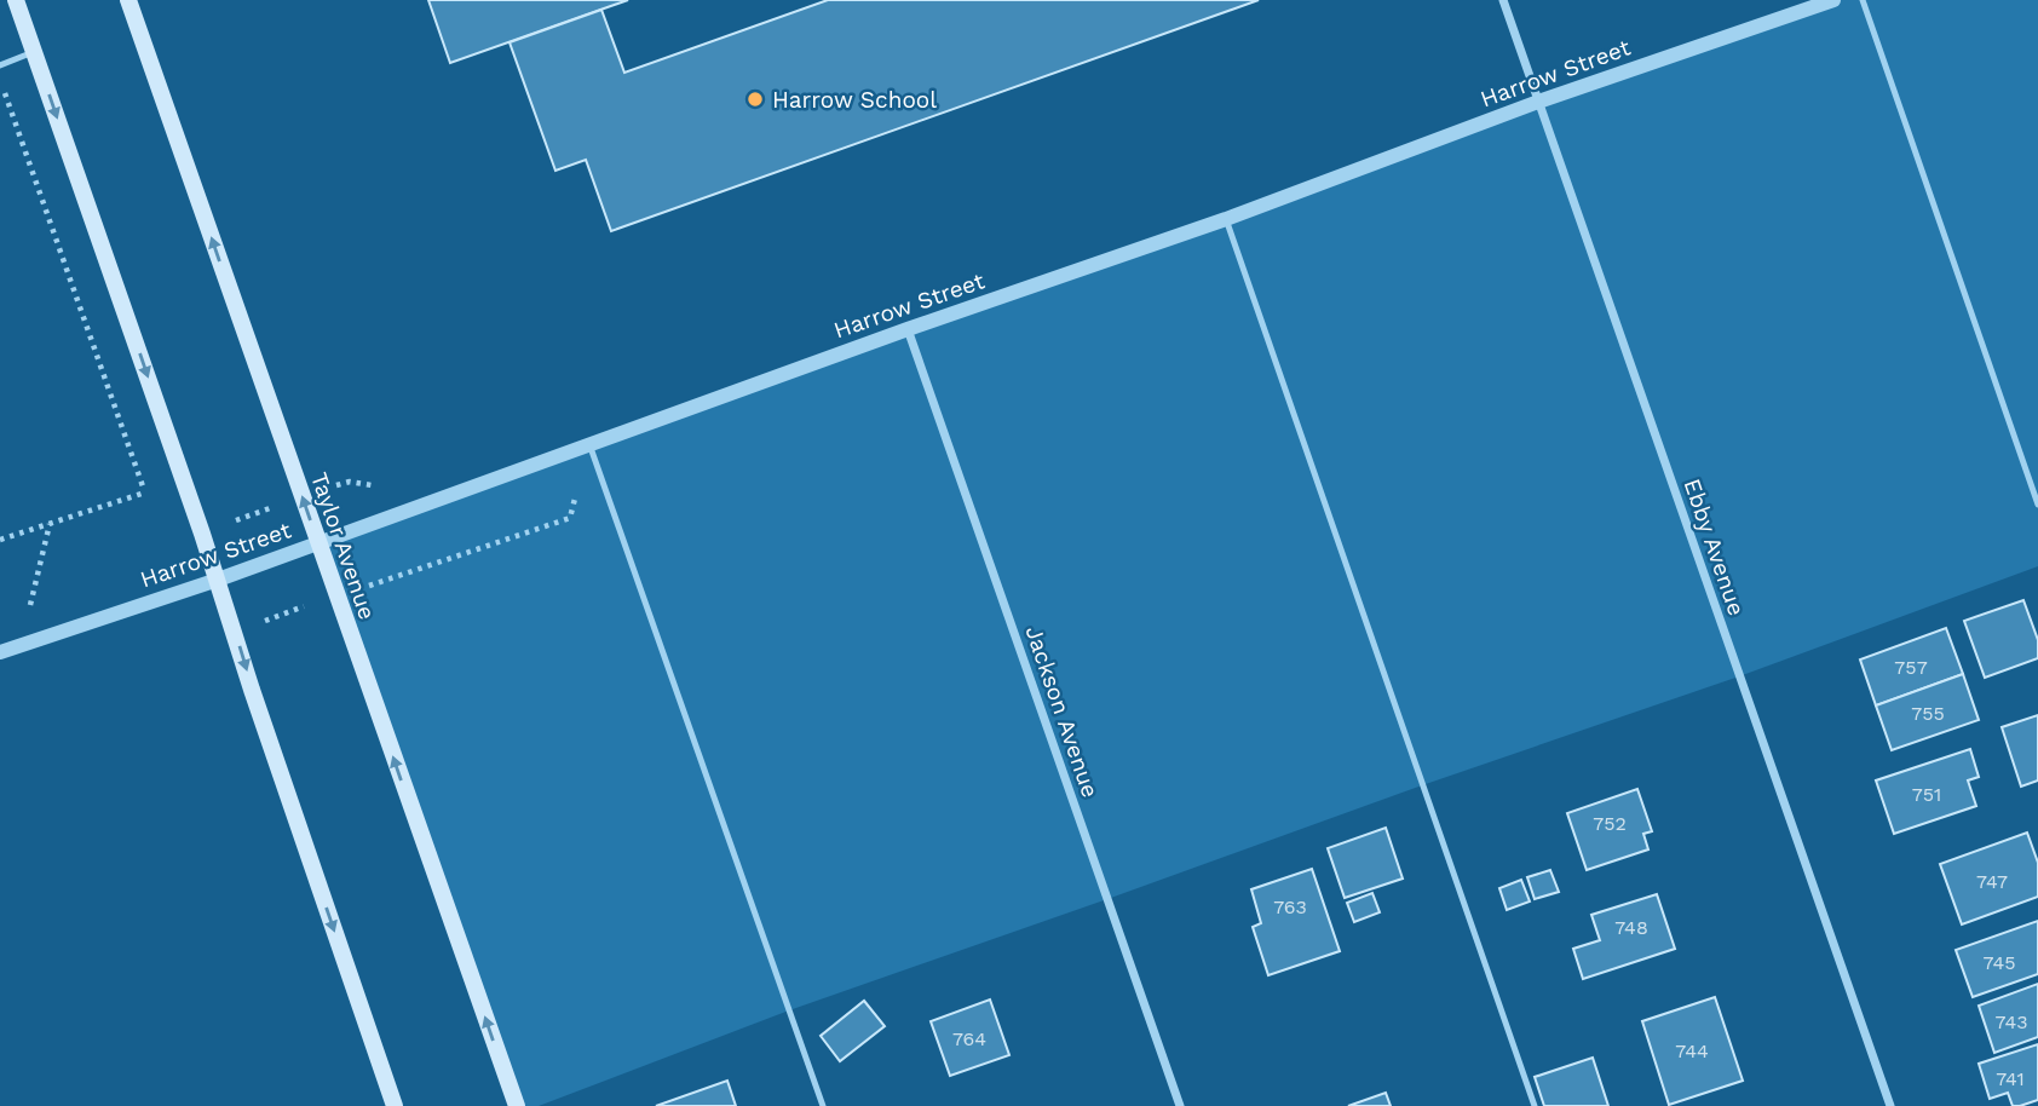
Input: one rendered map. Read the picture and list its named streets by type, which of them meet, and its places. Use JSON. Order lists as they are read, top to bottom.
{
  "streets": {
    "main road": ["Taylor Avenue"],
    "street": ["Harrow Street", "Ebby Avenue", "Jackson Avenue"]
  },
  "crossings": [
    ["Harrow Street", "Taylor Avenue"],
    ["Harrow Street", "Ebby Avenue"],
    ["Harrow Street", "Jackson Avenue"]
  ],
  "places": ["Harrow School"],
  "house_numbers": [
    "757",
    "755",
    "751",
    "752",
    "747",
    "763",
    "748",
    "745",
    "743",
    "764",
    "744",
    "741"
  ]
}
